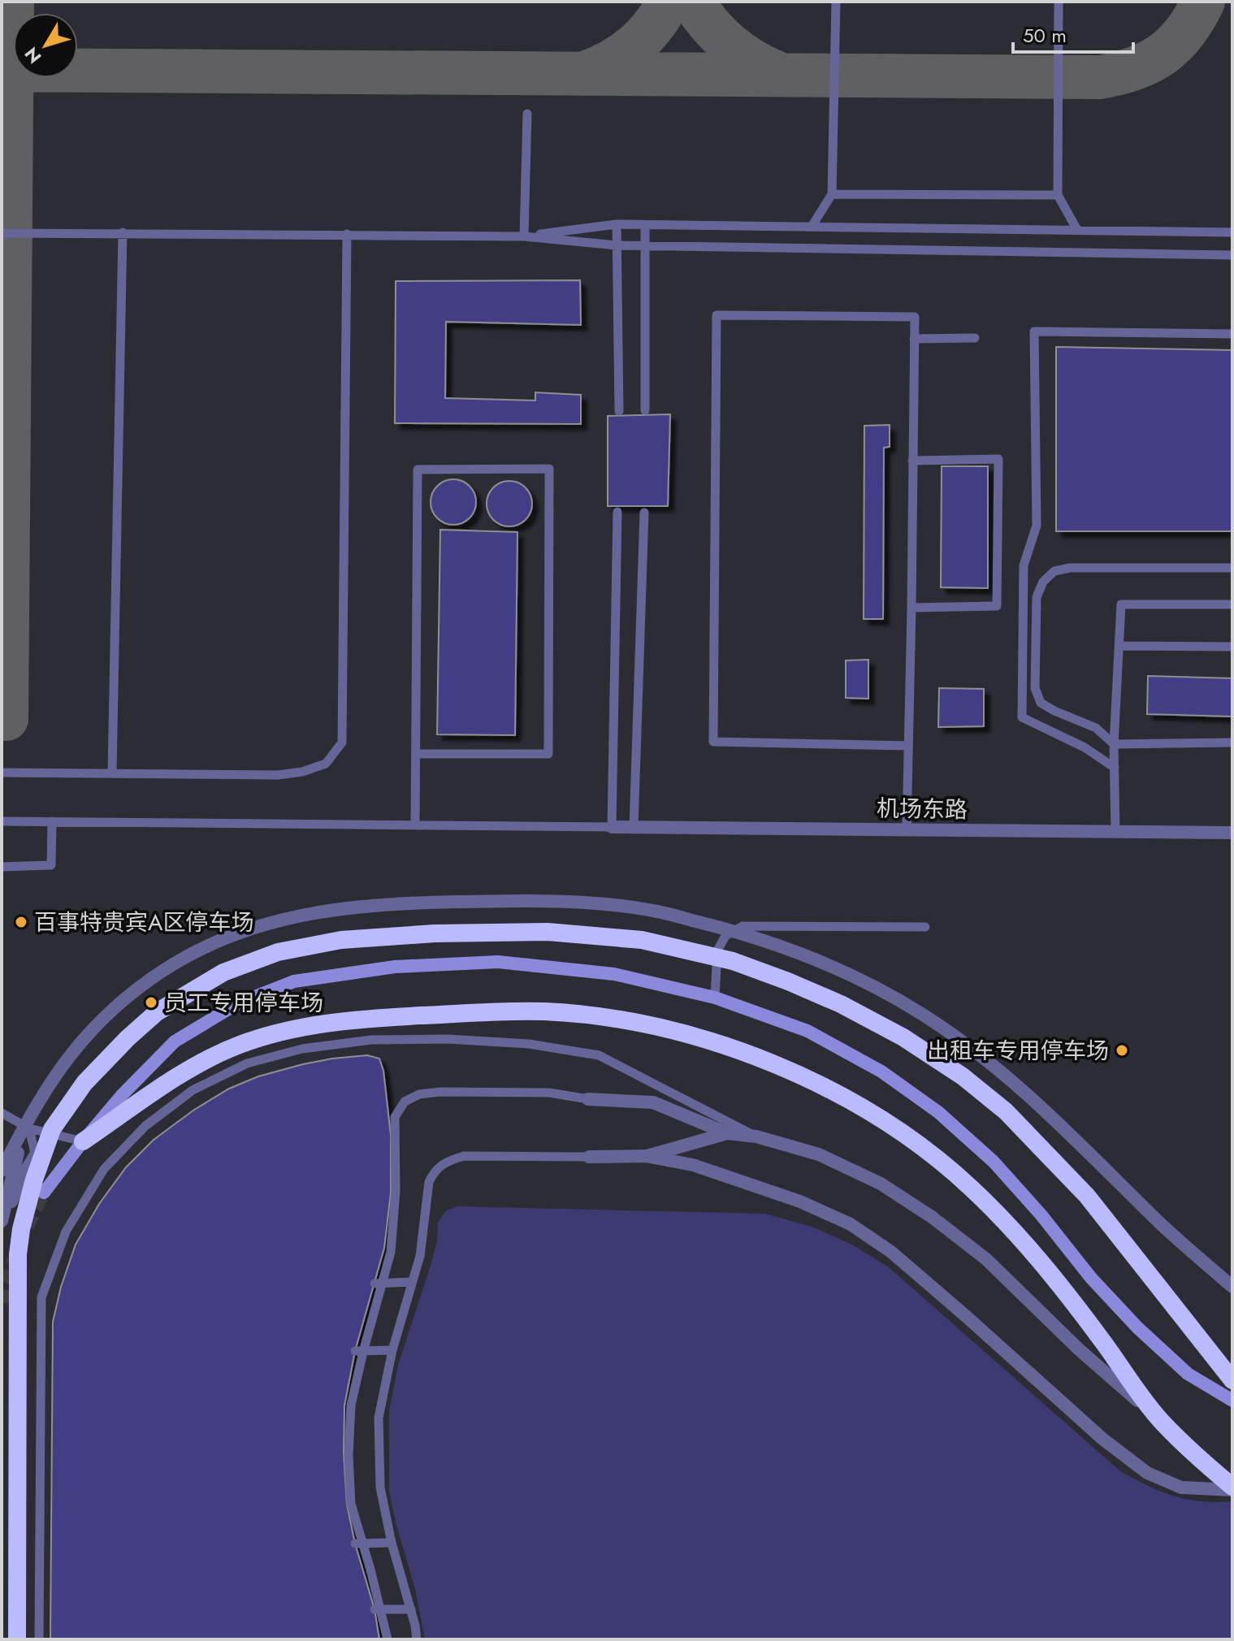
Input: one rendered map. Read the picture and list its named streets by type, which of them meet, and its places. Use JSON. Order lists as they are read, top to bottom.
{
  "streets": {
    "street": ["机场东路"]
  },
  "places": ["百事特贵宾A区停车场", "员工专用停车场", "出租车专用停车场"],
  "scale_bar": "50 m",
  "north": "bottom left"
}
